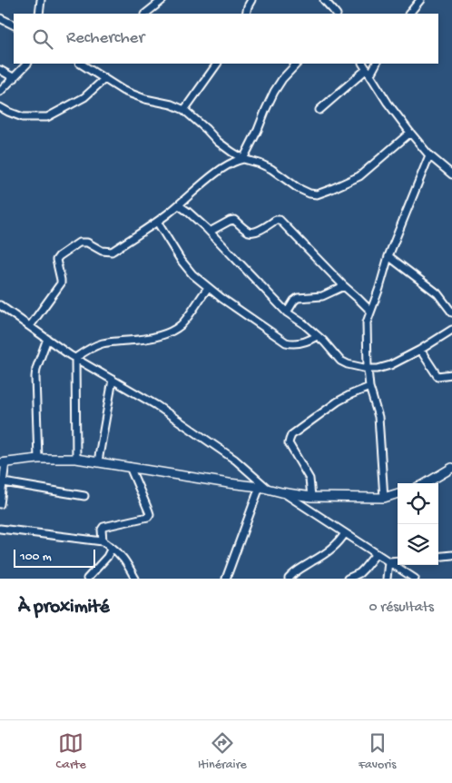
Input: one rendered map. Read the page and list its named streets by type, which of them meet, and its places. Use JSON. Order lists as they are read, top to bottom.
{
  "scale_bar": "100 m",
  "page": {
    "search": "Rechercher",
    "scale": "100 m",
    "heading": ["À proximité", "0 résultats"],
    "nav": ["Carte", "Itinéraire", "Favoris"]
  }
}
